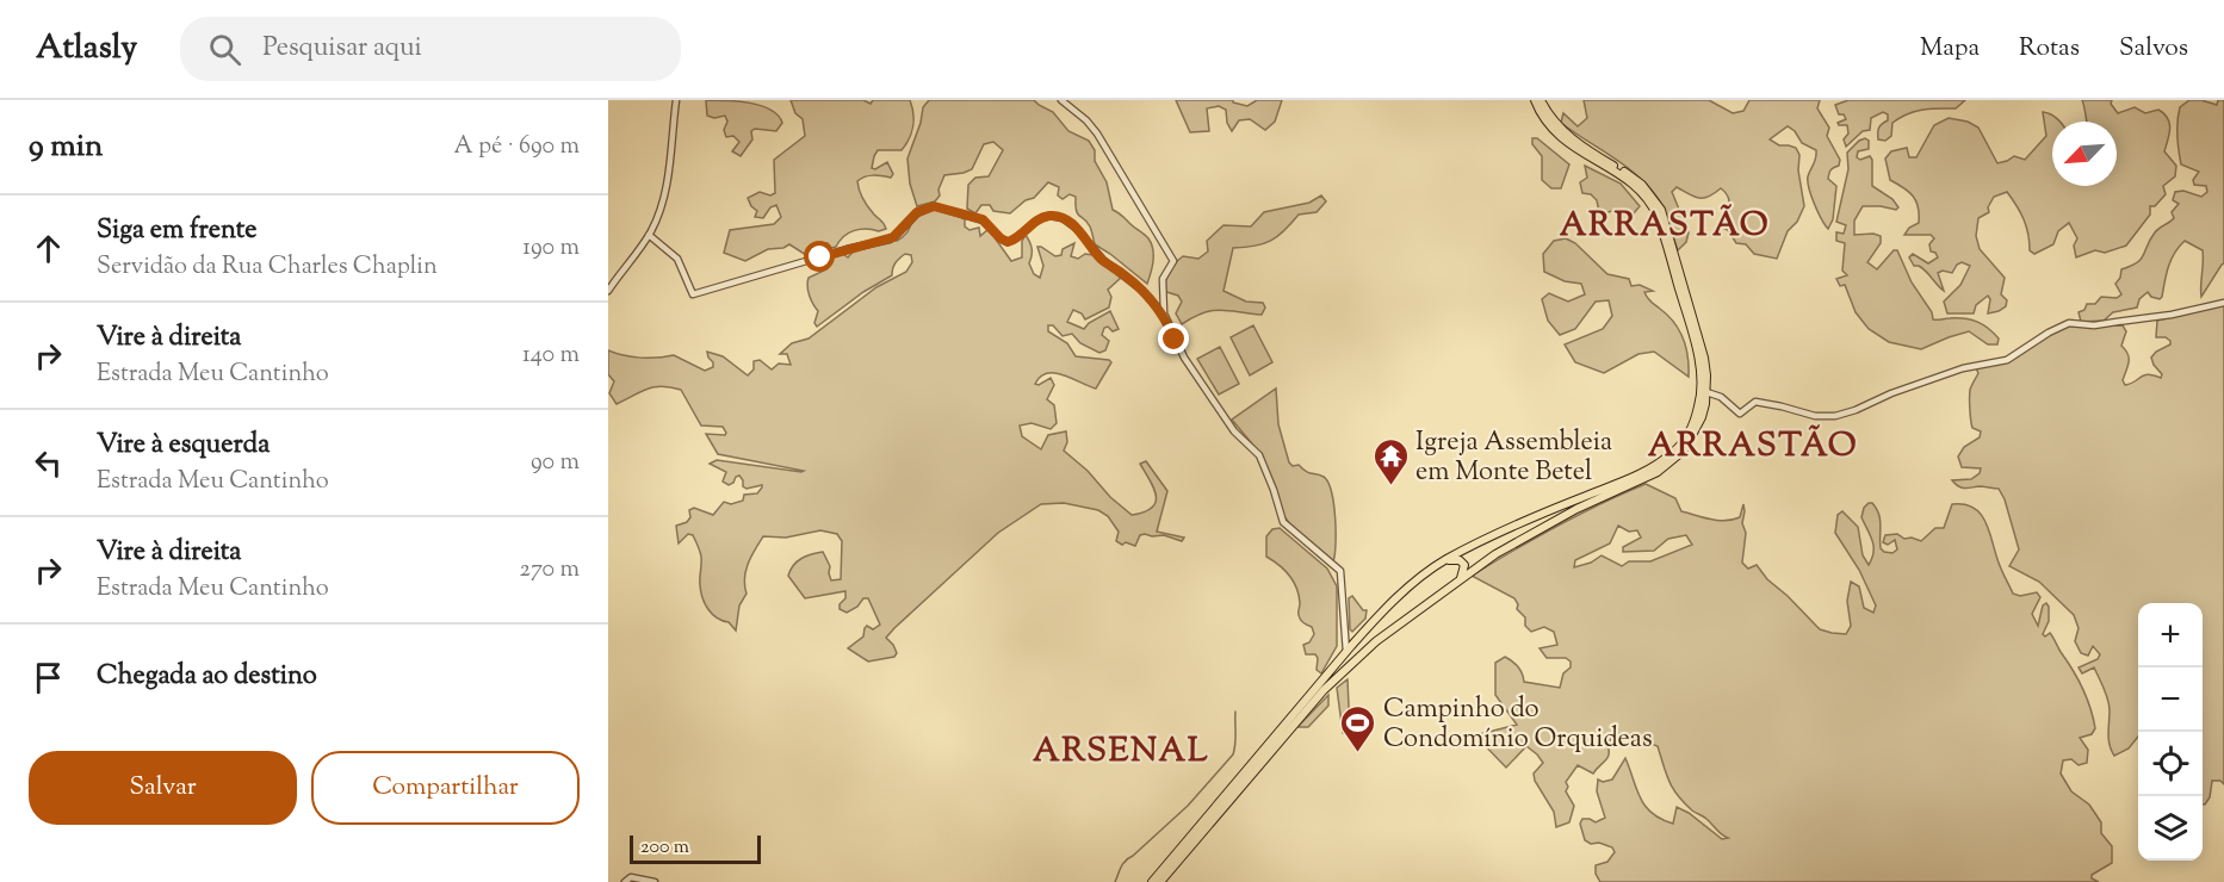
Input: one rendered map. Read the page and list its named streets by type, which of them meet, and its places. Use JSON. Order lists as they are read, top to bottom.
{
  "districts": ["ARRASTÃO", "ARRASTÃO", "ARSENAL"],
  "places": {
    "temple": ["Igreja Assembleia em Monte Betel"],
    "sports": ["Campinho do Condomínio Orquideas"]
  },
  "scale_bar": "200 m",
  "north": "bottom left",
  "page": {
    "header": "Atlasly",
    "search": "Pesquisar aqui",
    "nav": ["Mapa", "Rotas", "Salvos"],
    "heading": ["9 min", "A pé · 690 m"],
    "list": [
      ["Siga em frente", "Servidão da Rua Charles Chaplin", "190 m"],
      ["Vire à direita", "Estrada Meu Cantinho", "140 m"],
      ["Vire à esquerda", "Estrada Meu Cantinho", "90 m"],
      ["Vire à direita", "Estrada Meu Cantinho", "270 m"],
      "Chegada ao destino"
    ],
    "map_buttons": ["+", "−"],
    "buttons": ["Salvar", "Compartilhar"],
    "scale": "200 m"
  }
}
